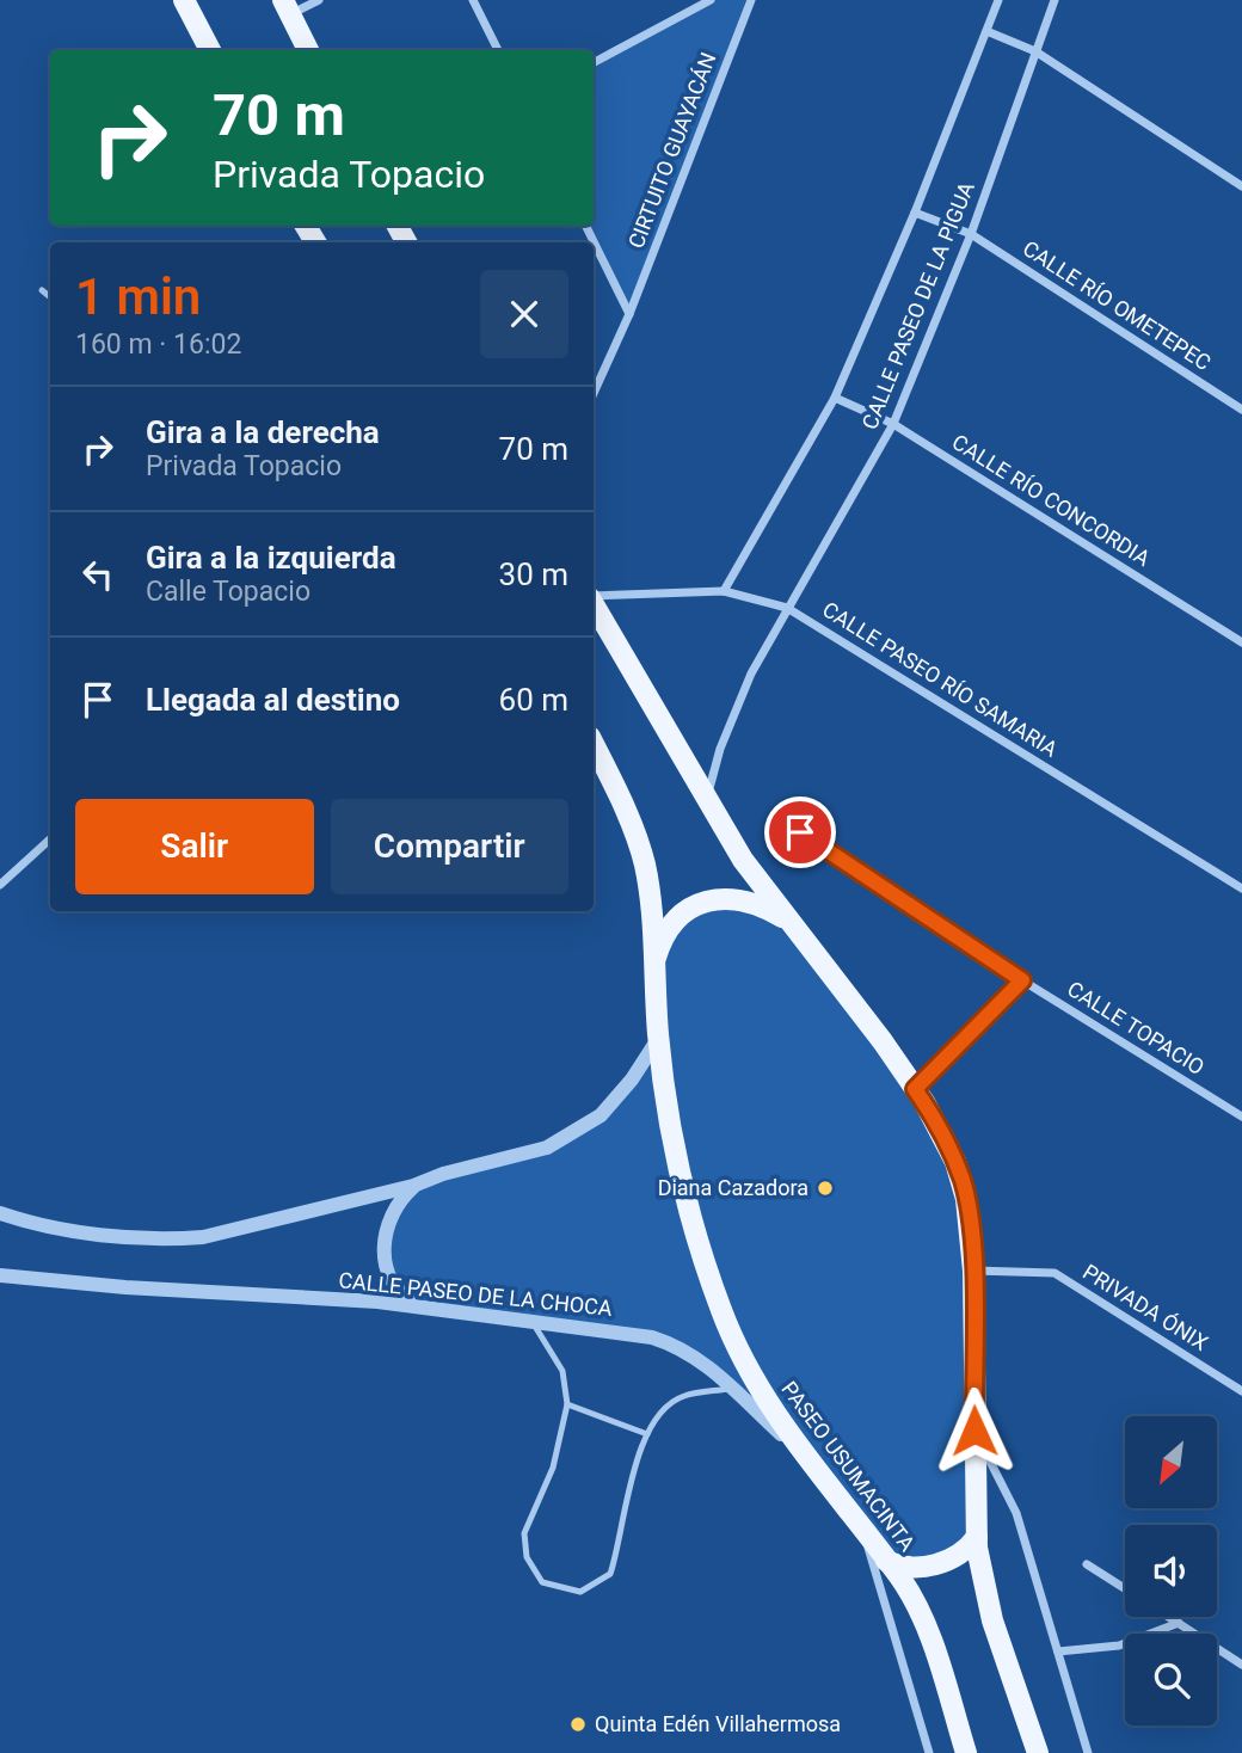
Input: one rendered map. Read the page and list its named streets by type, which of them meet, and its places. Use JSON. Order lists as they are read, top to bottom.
{
  "streets": {
    "main road": ["PASEO USUMACINTA"],
    "street": [
      "CIRTUITO GUAYACÁN",
      "CALLE PASEO DE LA PIGUA",
      "CALLE RÍO OMETEPEC",
      "CALLE RÍO CONCORDIA",
      "CALLE PASEO RÍO SAMARIA",
      "CALLE TOPACIO",
      "CALLE PASEO DE LA CHOCA",
      "PRIVADA ÓNIX"
    ]
  },
  "crossings": [
    ["CALLE PASEO DE LA PIGUA", "CALLE RÍO OMETEPEC"],
    ["CALLE PASEO DE LA PIGUA", "CALLE RÍO CONCORDIA"],
    ["CALLE PASEO DE LA PIGUA", "CALLE PASEO RÍO SAMARIA"],
    ["CALLE PASEO DE LA CHOCA", "PASEO USUMACINTA"]
  ],
  "places": ["Diana Cazadora", "Quinta Edén Villahermosa"],
  "north": "bottom left",
  "page": {
    "turn": ["70 m", "Privada Topacio"],
    "heading": ["1 min", "160 m · 16:02"],
    "list": [
      {
        "name": "Gira a la derecha",
        "note": "Privada Topacio",
        "value": "70 m"
      },
      {
        "name": "Gira a la izquierda",
        "note": "Calle Topacio",
        "value": "30 m"
      },
      {
        "name": "Llegada al destino",
        "value": "60 m"
      }
    ],
    "buttons": ["Salir", "Compartir"]
  }
}
